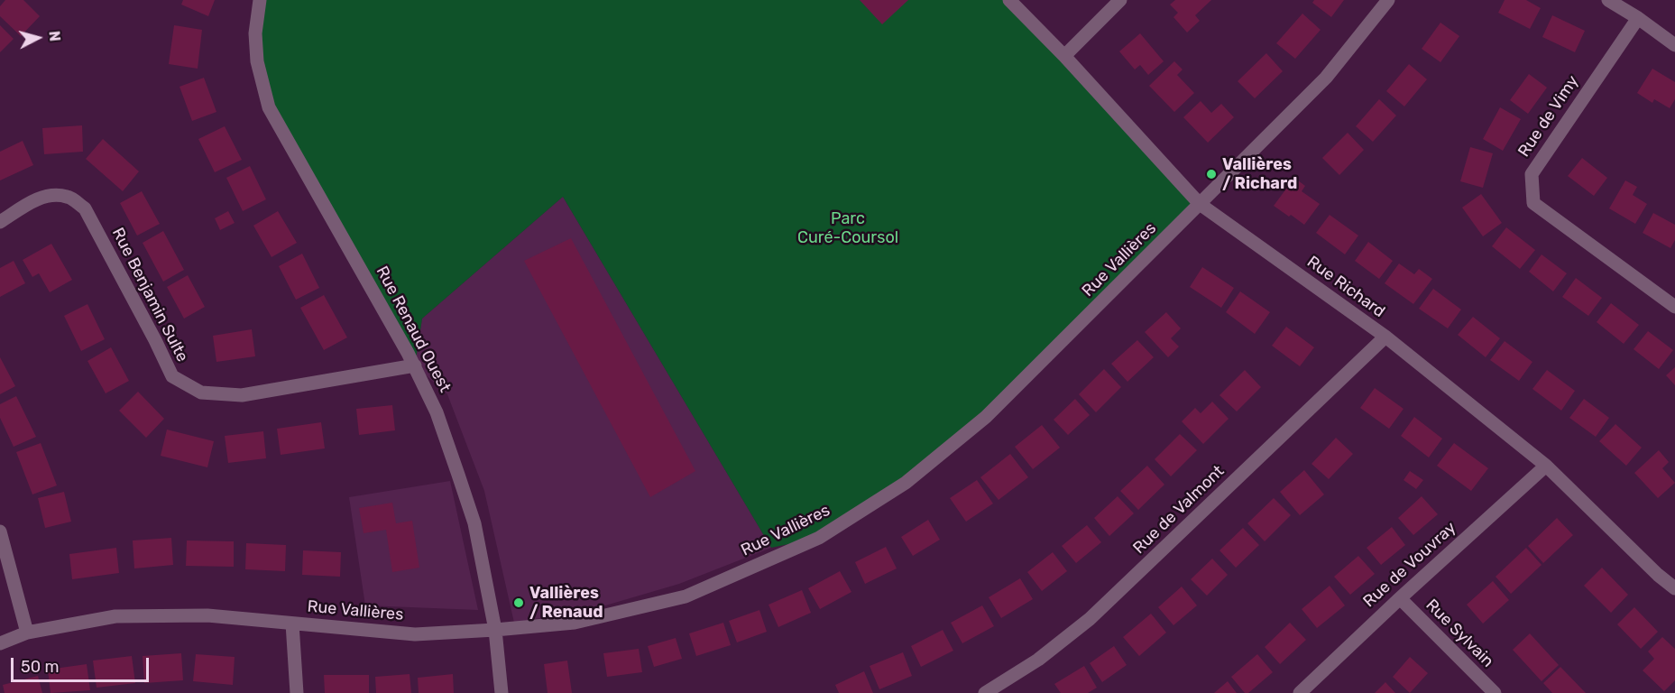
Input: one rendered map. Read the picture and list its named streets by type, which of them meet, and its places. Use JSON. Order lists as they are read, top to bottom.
{
  "streets": {
    "street": [
      "Rue de Vimy",
      "Rue Vallières",
      "Rue Richard",
      "Rue Benjamin Sulte",
      "Rue Renaud Ouest",
      "Rue de Valmont",
      "Rue de Vouvray",
      "Rue Sylvain"
    ]
  },
  "crossings": [
    ["Rue Vallières", "Rue Richard"],
    ["Rue Vallières", "Rue Renaud Ouest"],
    ["Rue Richard", "Rue de Valmont"],
    ["Rue Richard", "Rue de Vouvray"],
    ["Rue Benjamin Sulte", "Rue Renaud Ouest"],
    ["Rue de Vouvray", "Rue Sylvain"]
  ],
  "parks": ["Parc Curé-Coursol"],
  "places": ["Vallières / Richard", "Vallières / Renaud"],
  "scale_bar": "50 m",
  "north": "right"
}
